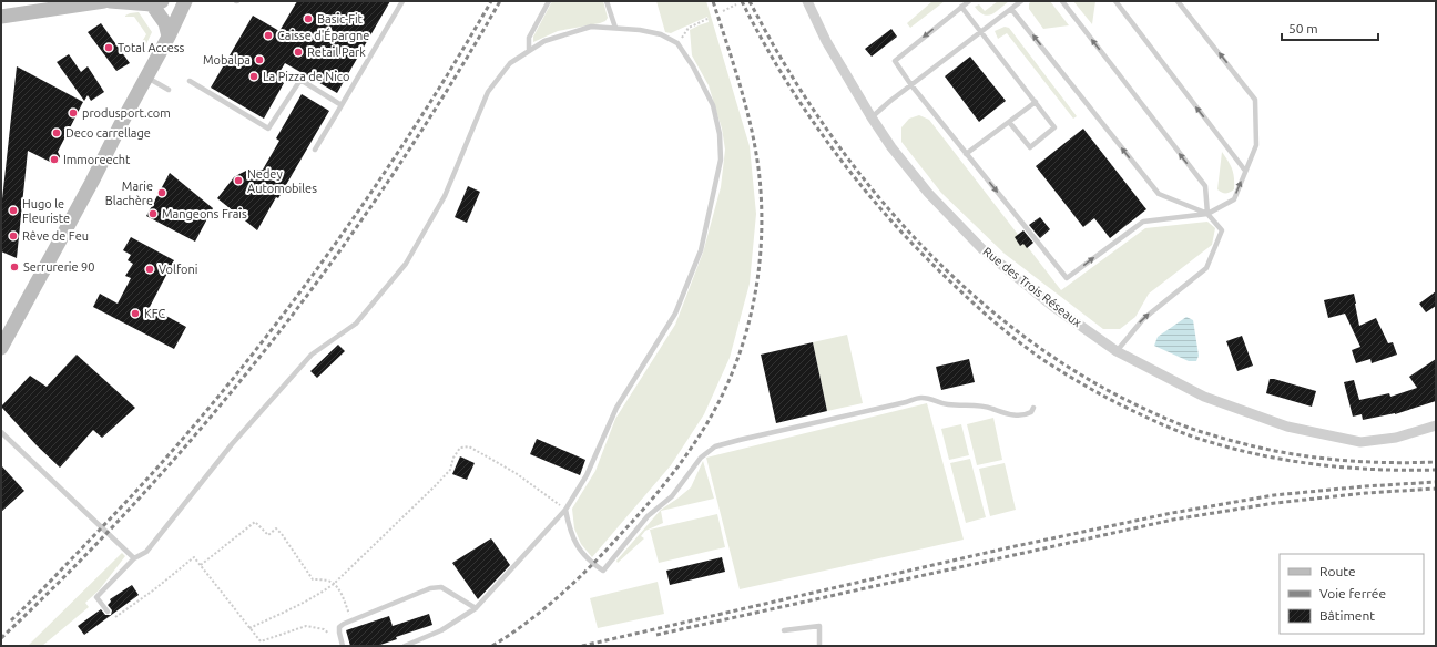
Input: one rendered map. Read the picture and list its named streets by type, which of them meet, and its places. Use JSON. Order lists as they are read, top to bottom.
{
  "streets": {
    "street": ["Rue des Trois Réseaux"]
  },
  "places": [
    "Basic-Fit",
    "Caisse d'Épargne",
    "Total Access",
    "Retail Park",
    "Mobalpa",
    "La Pizza de Nico",
    "produsport.com",
    "Deco carrellage",
    "Immoreecht",
    "Nedey Automobiles",
    "Marie Blachère",
    "Hugo le Fleuriste",
    "Mangeons Frais",
    "Rêve de Feu",
    "Serrurerie 90",
    "Volfoni",
    "KFC"
  ],
  "legend": ["Route", "Voie ferrée", "Bâtiment"],
  "scale_bar": "50 m"
}
